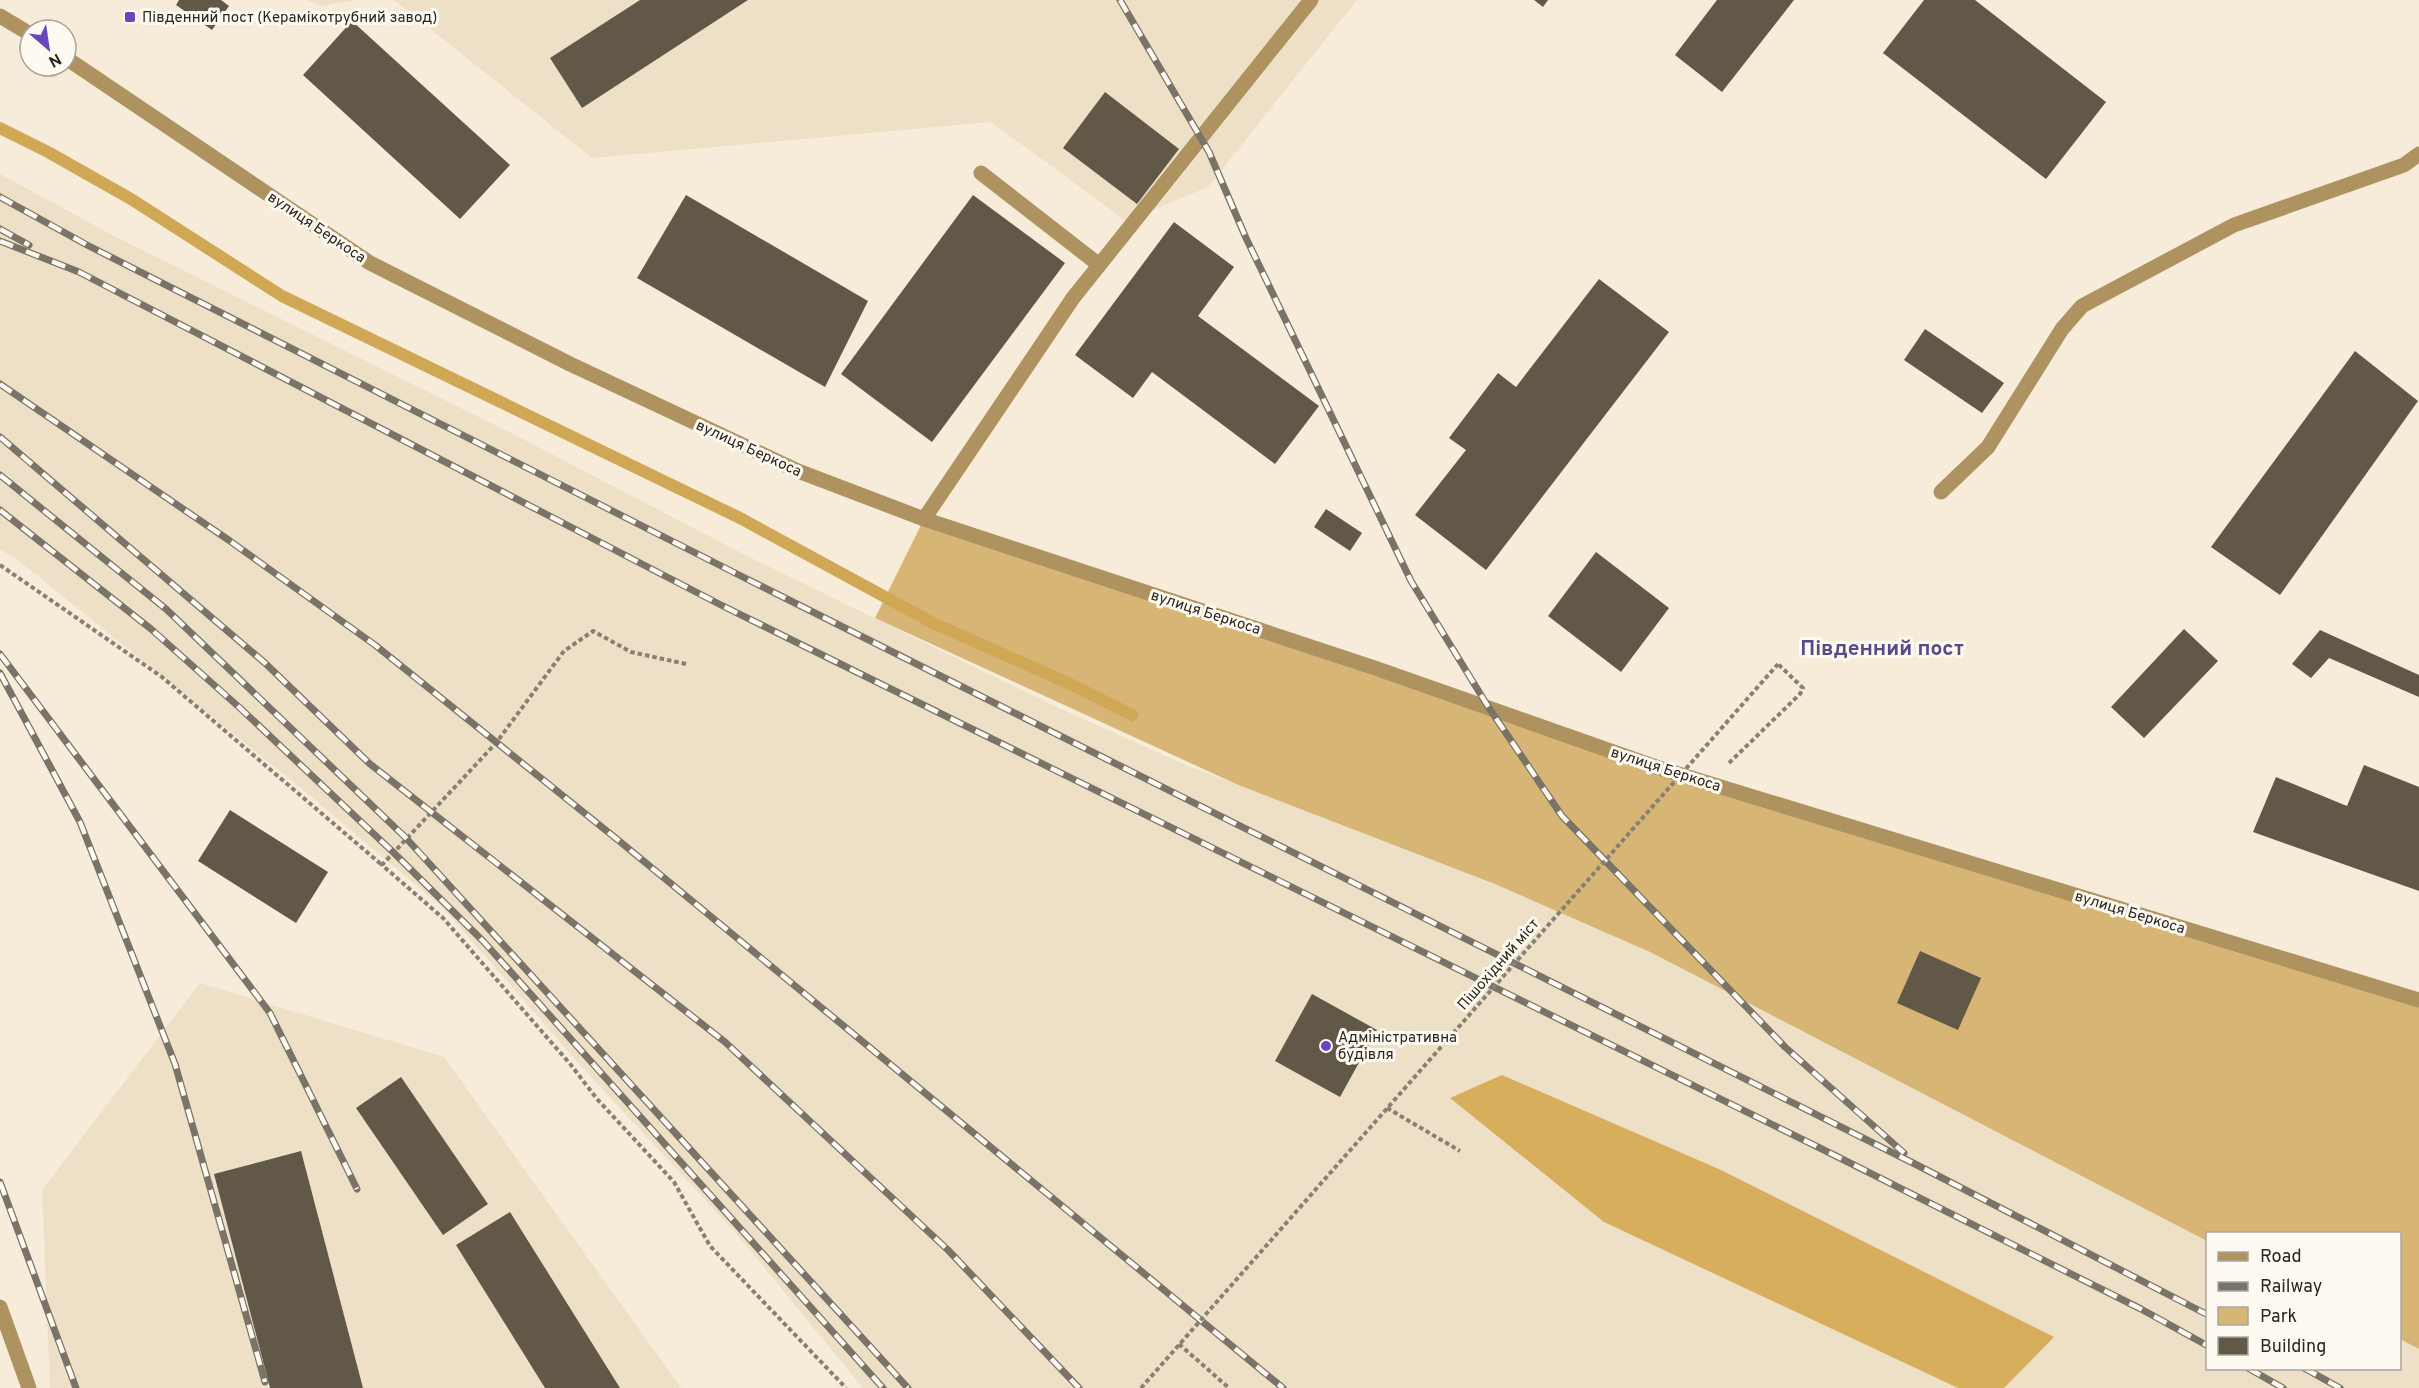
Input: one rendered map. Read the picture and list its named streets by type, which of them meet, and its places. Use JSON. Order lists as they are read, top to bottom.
{
  "streets": {
    "street": ["вулиця Беркоса"],
    "path": ["Пішохідний міст"]
  },
  "districts": ["Південний пост"],
  "places": {
    "transit": ["Південний пост (Керамікотрубний завод)"],
    "other": ["Адміністративна будівля"]
  },
  "legend": [
    "Road",
    "Railway",
    "Park",
    "Building"
  ],
  "north": "bottom right"
}
